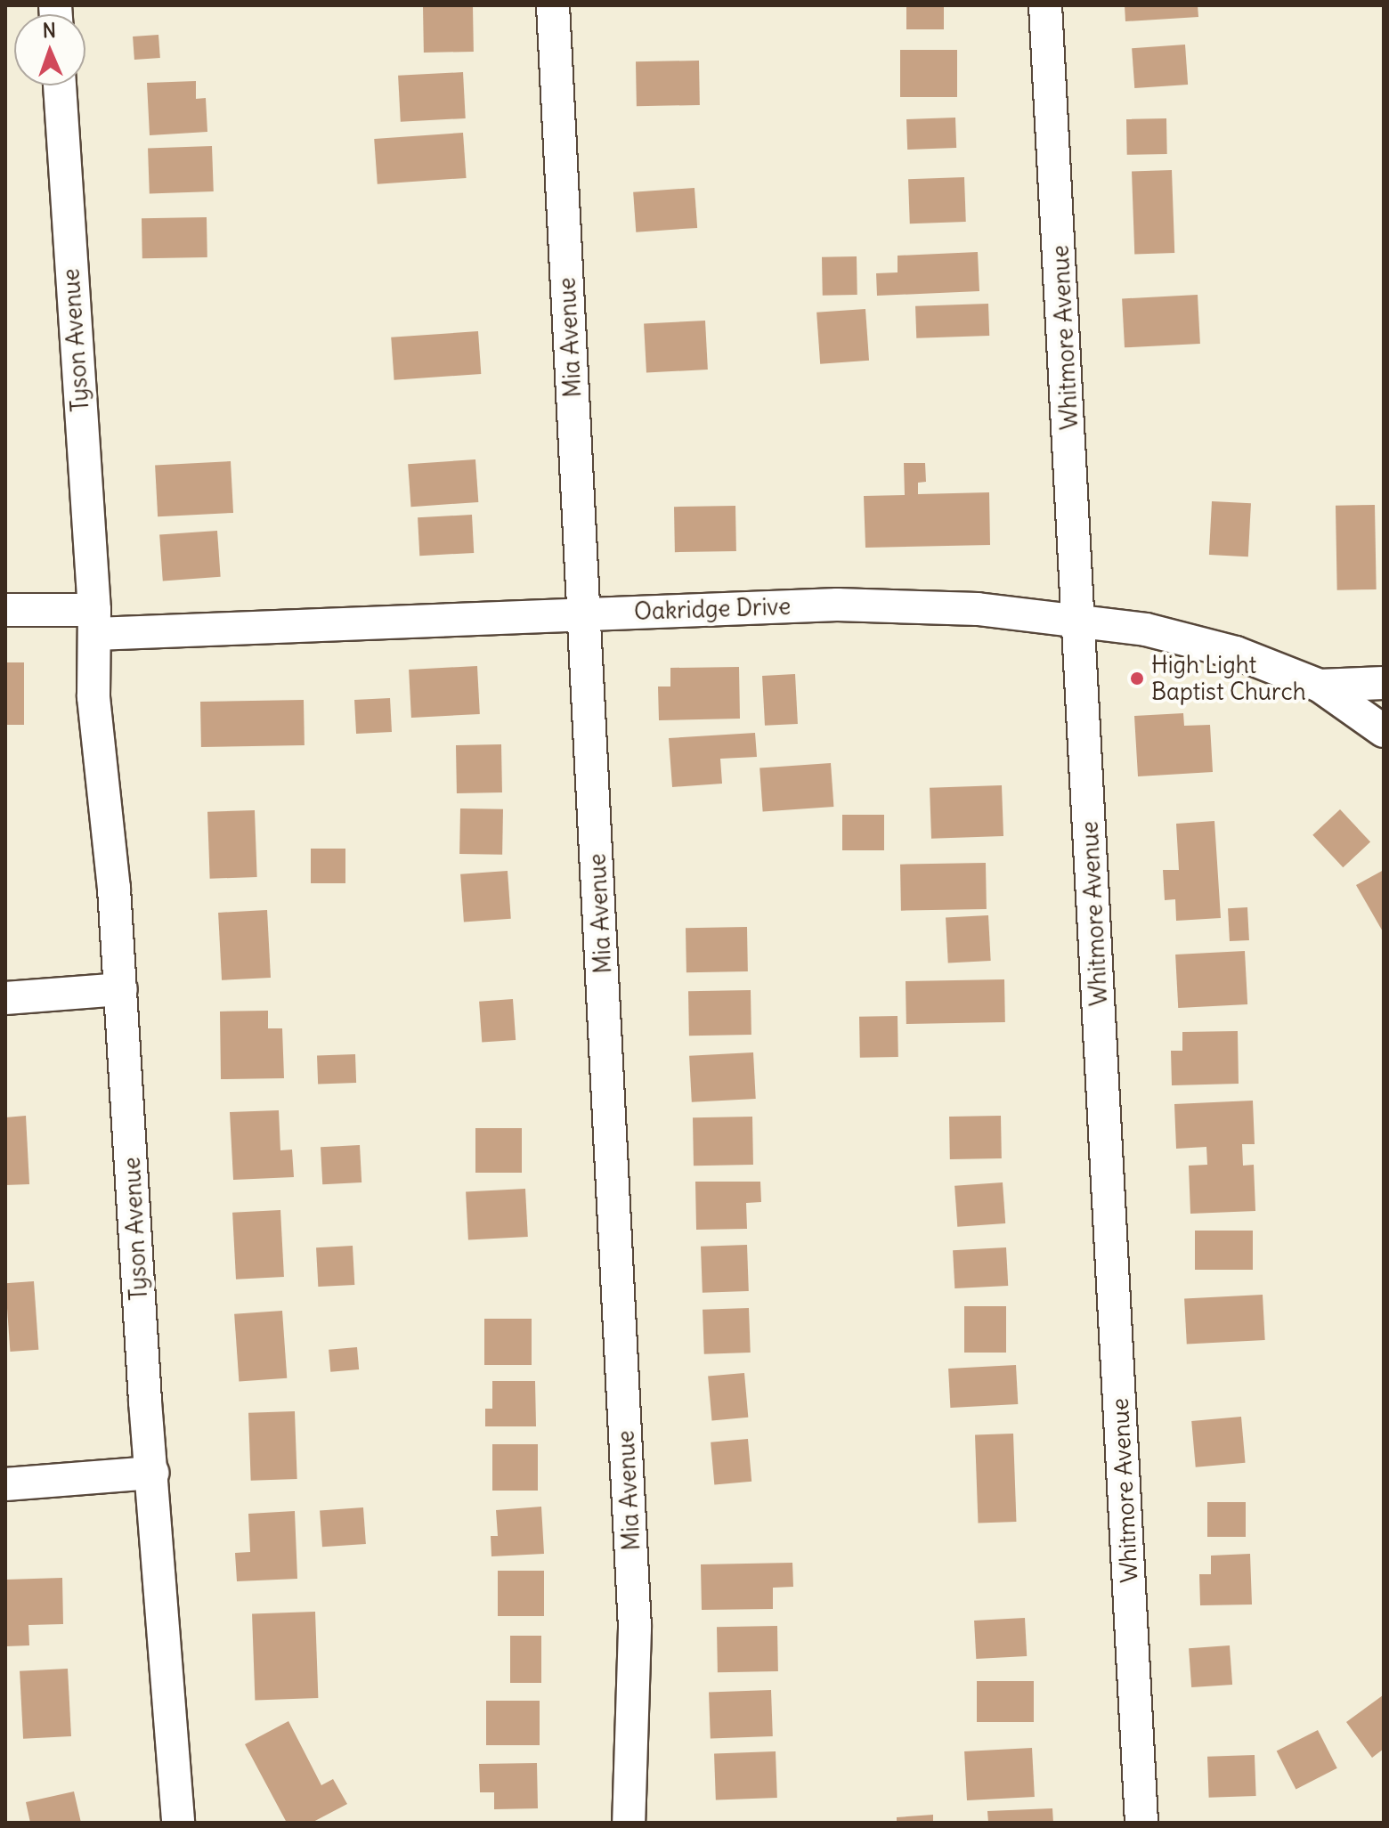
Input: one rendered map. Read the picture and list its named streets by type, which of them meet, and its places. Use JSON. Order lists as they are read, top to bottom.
{
  "streets": {
    "street": [
      "Mia Avenue",
      "Whitmore Avenue",
      "Tyson Avenue",
      "Oakridge Drive"
    ]
  },
  "crossings": [
    ["Mia Avenue", "Oakridge Drive"],
    ["Whitmore Avenue", "Oakridge Drive"],
    ["Tyson Avenue", "Oakridge Drive"]
  ],
  "places": ["High Light Baptist Church"],
  "north": "top"
}
